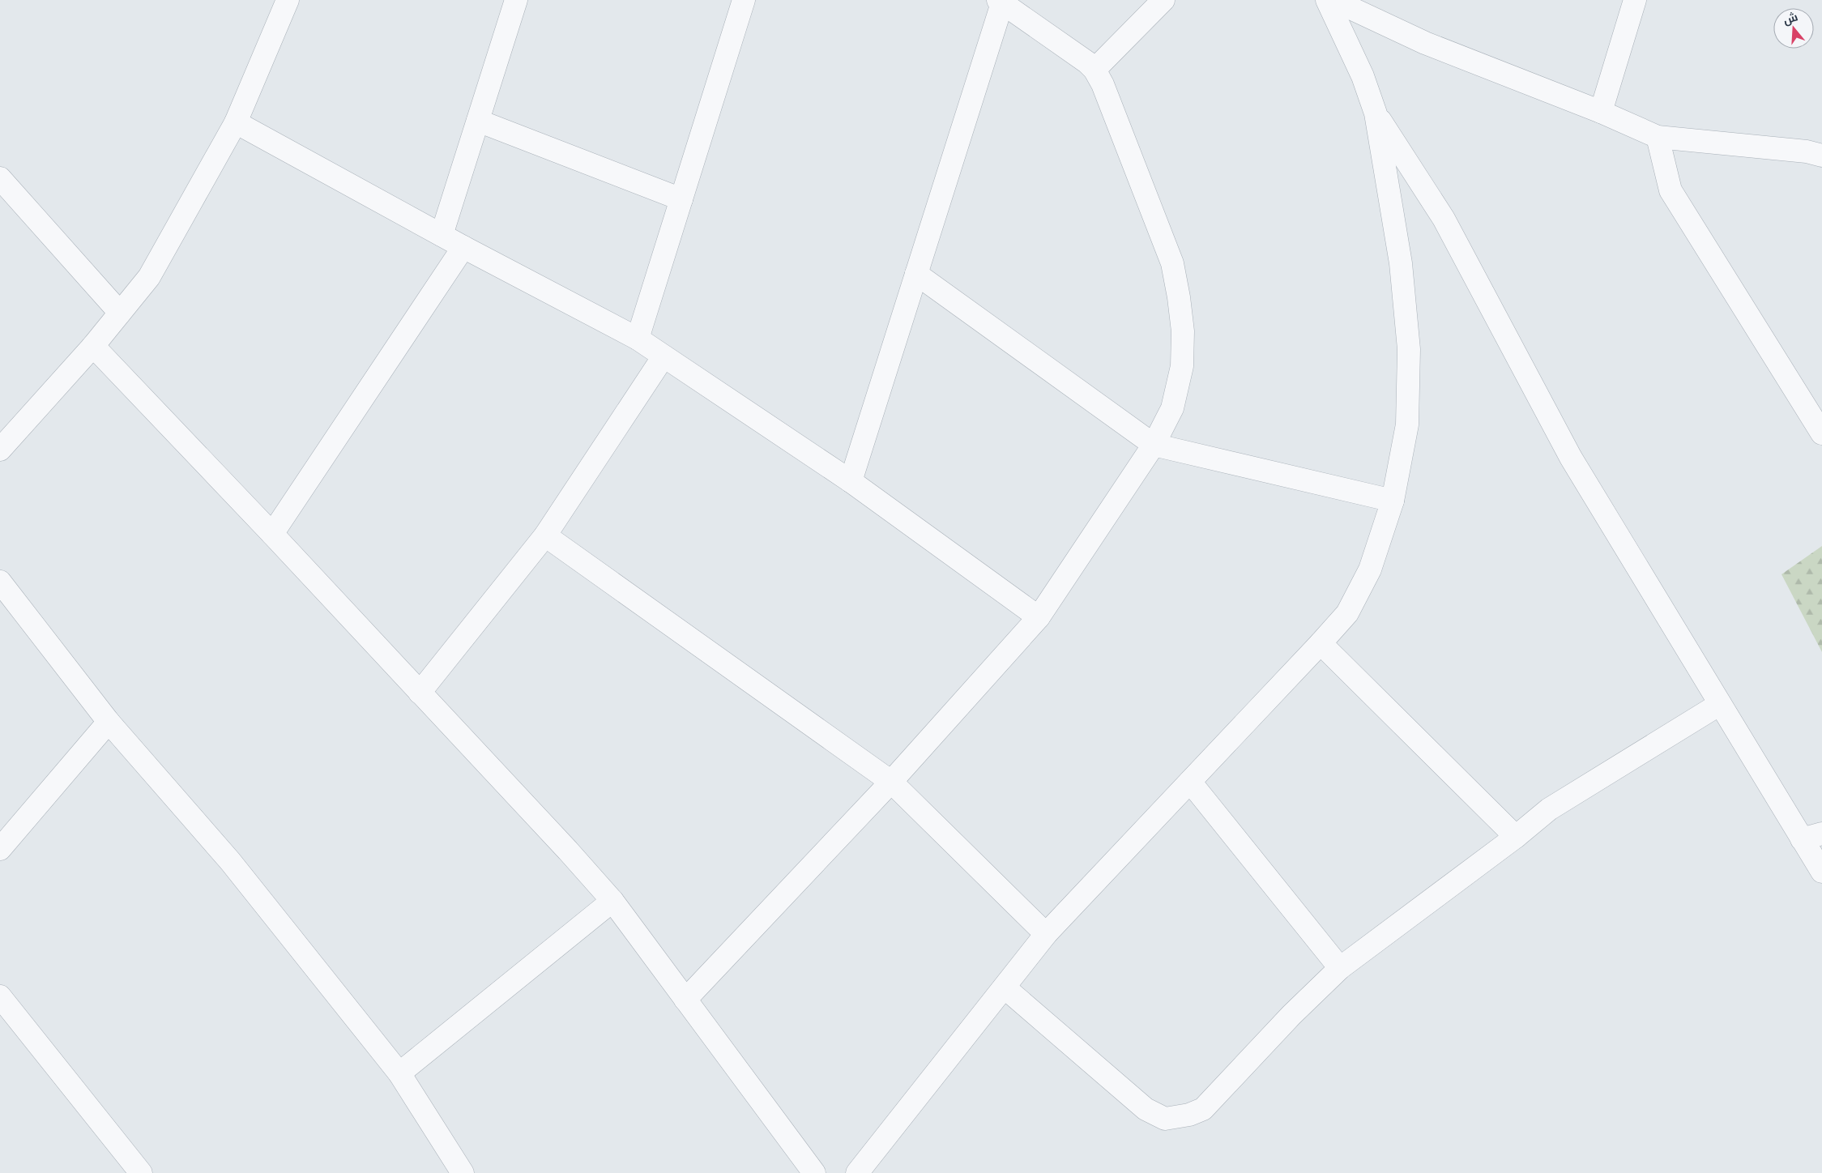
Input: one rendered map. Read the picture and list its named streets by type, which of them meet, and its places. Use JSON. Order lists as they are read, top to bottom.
{
  "north": "top"
}
